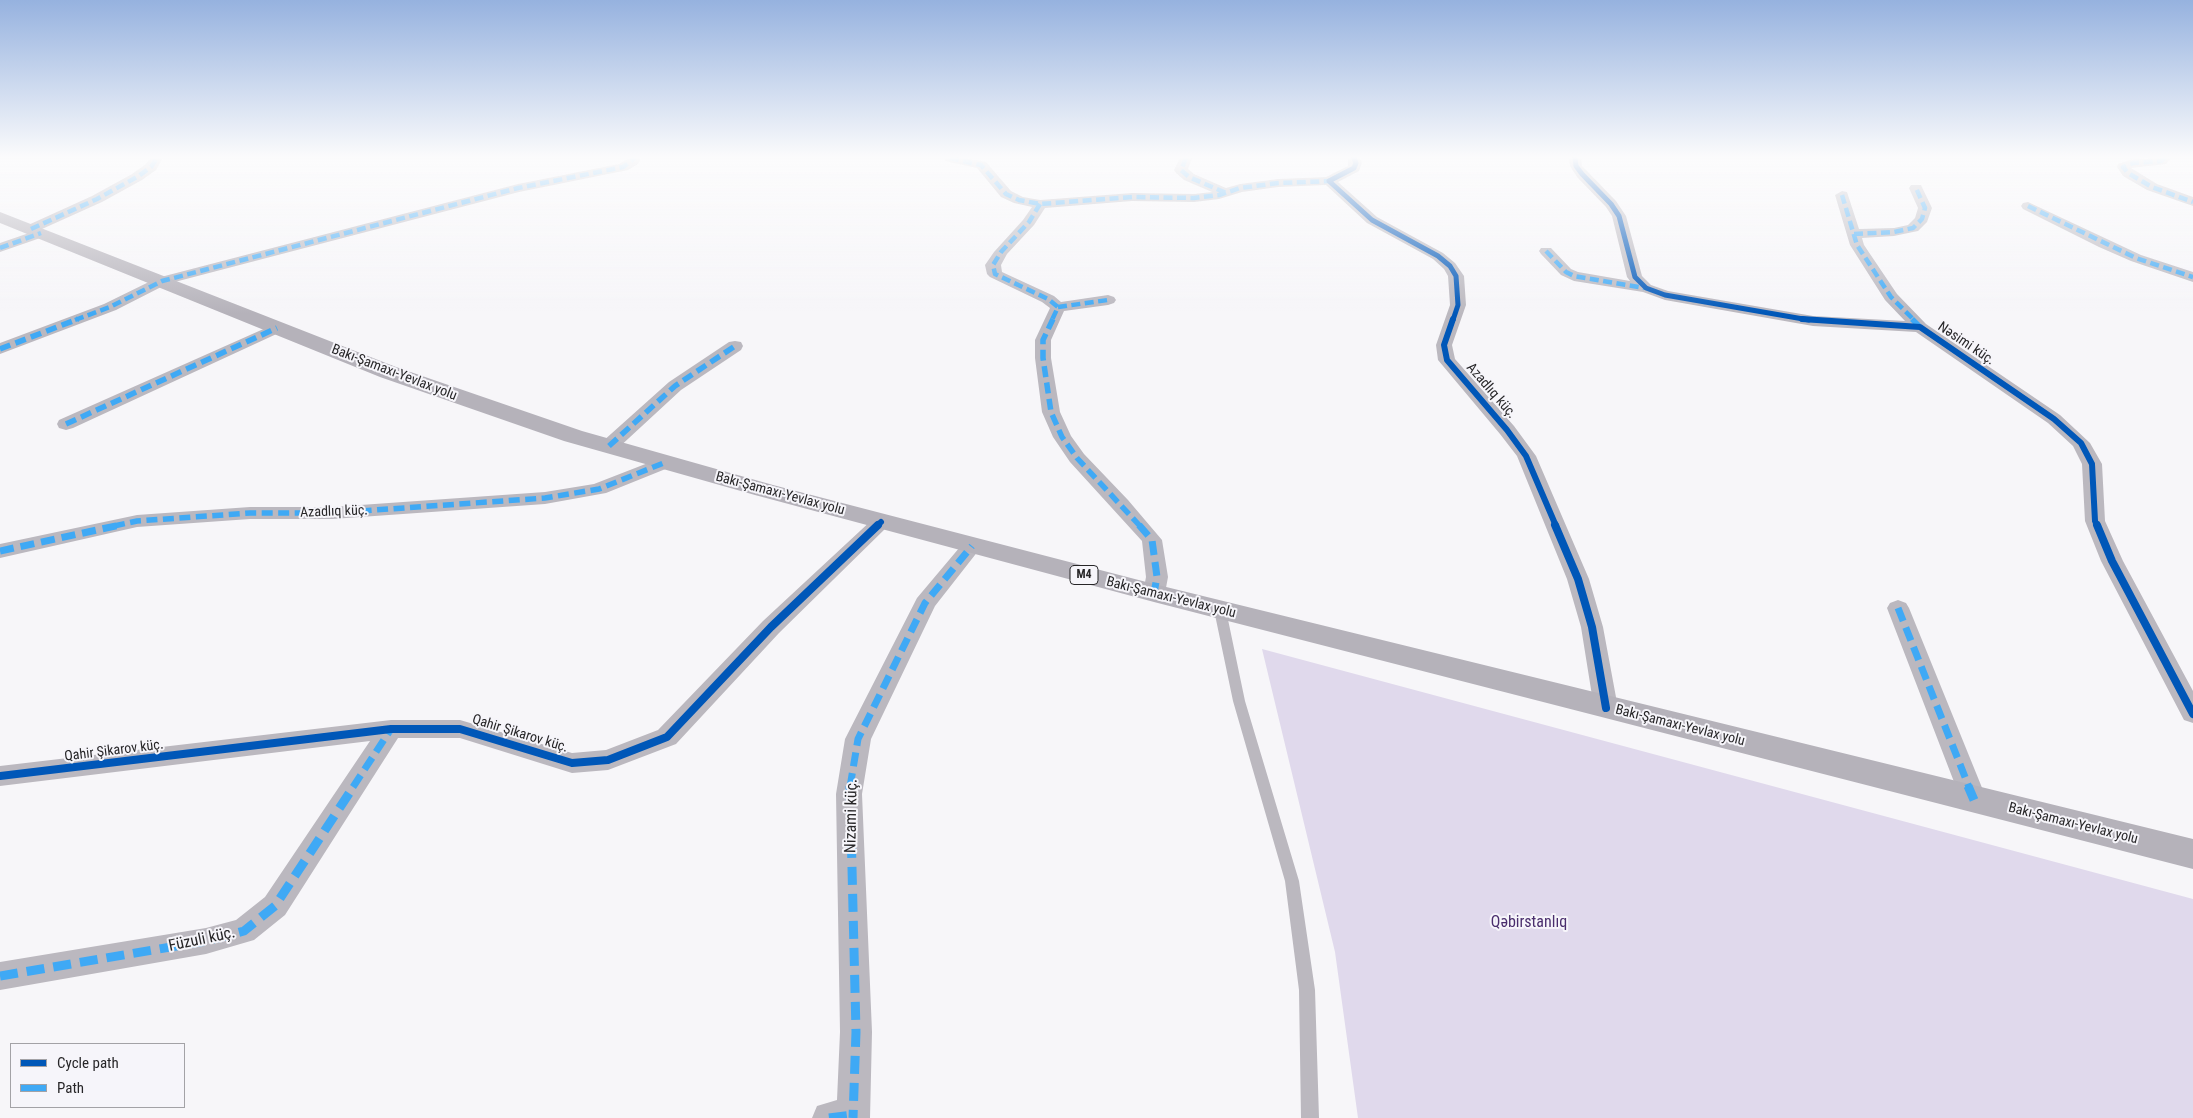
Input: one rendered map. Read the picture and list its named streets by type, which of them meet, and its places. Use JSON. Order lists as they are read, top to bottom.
{
  "streets": {
    "highway": ["Bakı-Şamaxı-Yevlax yolu", "M4"],
    "street": [
      "Nəsimi küç.",
      "Azadlıq küç.",
      "Qahir Şikarov küç.",
      "Nizami küç.",
      "Füzuli küç."
    ]
  },
  "crossings": [
    ["Bakı-Şamaxı-Yevlax yolu", "Azadlıq küç."],
    ["Bakı-Şamaxı-Yevlax yolu", "Qahir Şikarov küç."],
    ["Bakı-Şamaxı-Yevlax yolu", "Nizami küç."],
    ["Qahir Şikarov küç.", "Füzuli küç."]
  ],
  "parks": ["Qəbirstanlıq"],
  "legend": ["Cycle path", "Path"]
}
